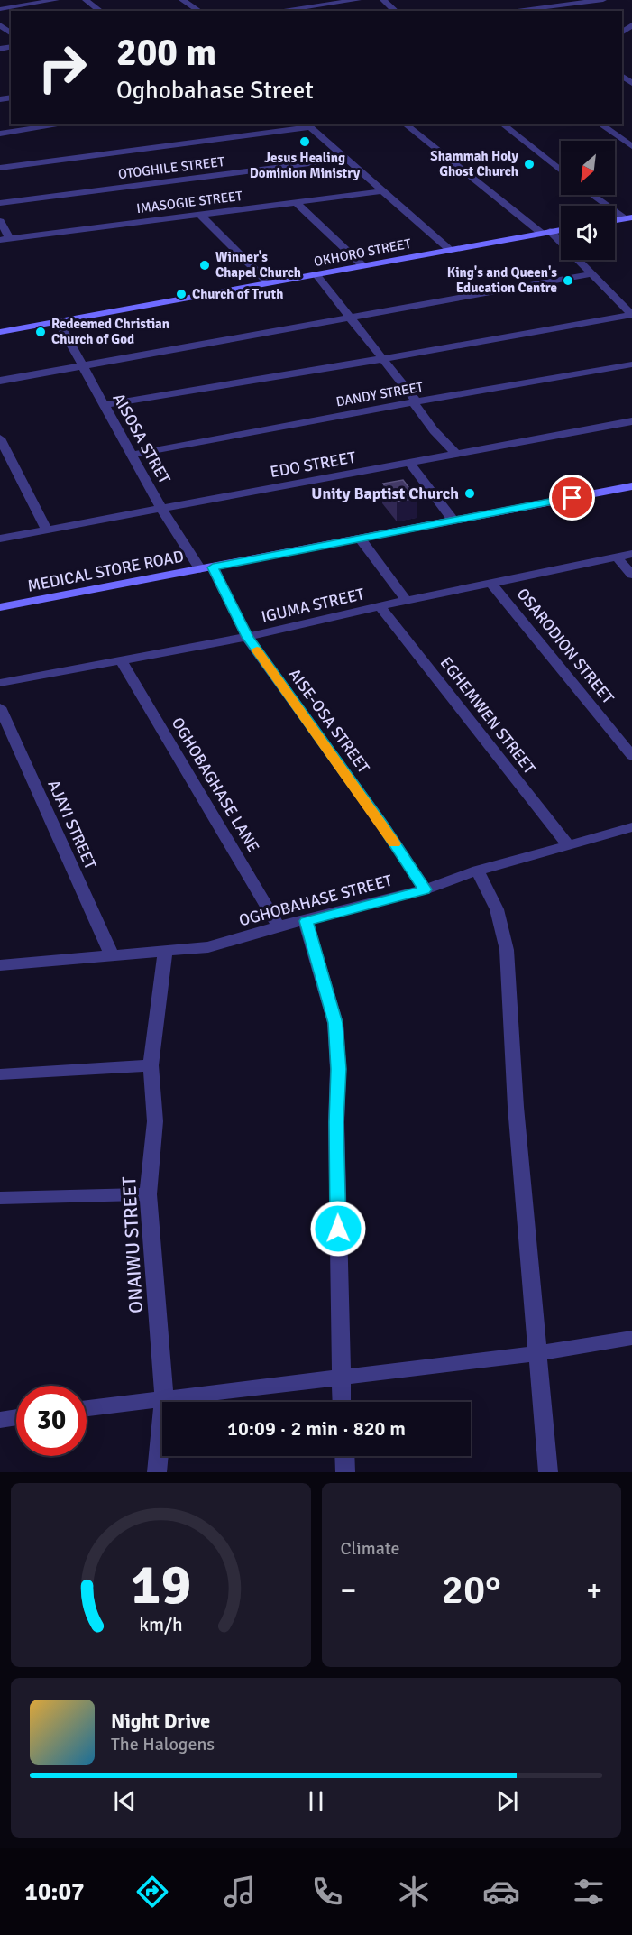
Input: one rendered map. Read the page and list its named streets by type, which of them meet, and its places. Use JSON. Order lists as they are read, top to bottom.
{
  "streets": {
    "street": [
      "OTOGHILE STREET",
      "IMASOGIE STREET",
      "OKHORO STREET",
      "DANDY STREET",
      "AISOSA STRET",
      "EDO STREET",
      "MEDICAL STORE ROAD",
      "IGUMA STREET",
      "OSARODION STREET",
      "EGHEMWEN STREET",
      "AISE-OSA STREET",
      "OGHOBAGHASE LANE",
      "AJAYI STREET",
      "OGHOBAHASE STREET",
      "ONAIWU STREET"
    ]
  },
  "crossings": [
    ["OKHORO STREET", "AISOSA STRET"],
    ["DANDY STREET", "AISOSA STRET"],
    ["AISOSA STRET", "EDO STREET"],
    ["AISOSA STRET", "MEDICAL STORE ROAD"],
    ["AISOSA STRET", "AISE-OSA STREET"],
    ["MEDICAL STORE ROAD", "AISE-OSA STREET"],
    ["IGUMA STREET", "OSARODION STREET"],
    ["IGUMA STREET", "EGHEMWEN STREET"],
    ["IGUMA STREET", "AISE-OSA STREET"],
    ["IGUMA STREET", "OGHOBAGHASE LANE"],
    ["EGHEMWEN STREET", "OGHOBAHASE STREET"],
    ["AISE-OSA STREET", "OGHOBAHASE STREET"],
    ["OGHOBAGHASE LANE", "OGHOBAHASE STREET"],
    ["AJAYI STREET", "OGHOBAHASE STREET"],
    ["OGHOBAHASE STREET", "ONAIWU STREET"]
  ],
  "places": [
    "Jesus Healing Dominion Ministry",
    "Shammah Holy Ghost Church",
    "Winner's Chapel Church",
    "King's and Queen's Education Centre",
    "Church of Truth",
    "Redeemed Christian Church of God",
    "Unity Baptist Church"
  ],
  "north": "bottom left",
  "page": {
    "turn": ["200 m", "Oghobahase Street"],
    "limit": "30",
    "trip": "10:09 · 2 min · 820 m",
    "tile": "Climate",
    "heat": ["−", "20°", "+"],
    "song": ["Night Drive", "The Halogens"],
    "tabs": "10:07",
    "gauge": ["19", "km/h"]
  }
}
